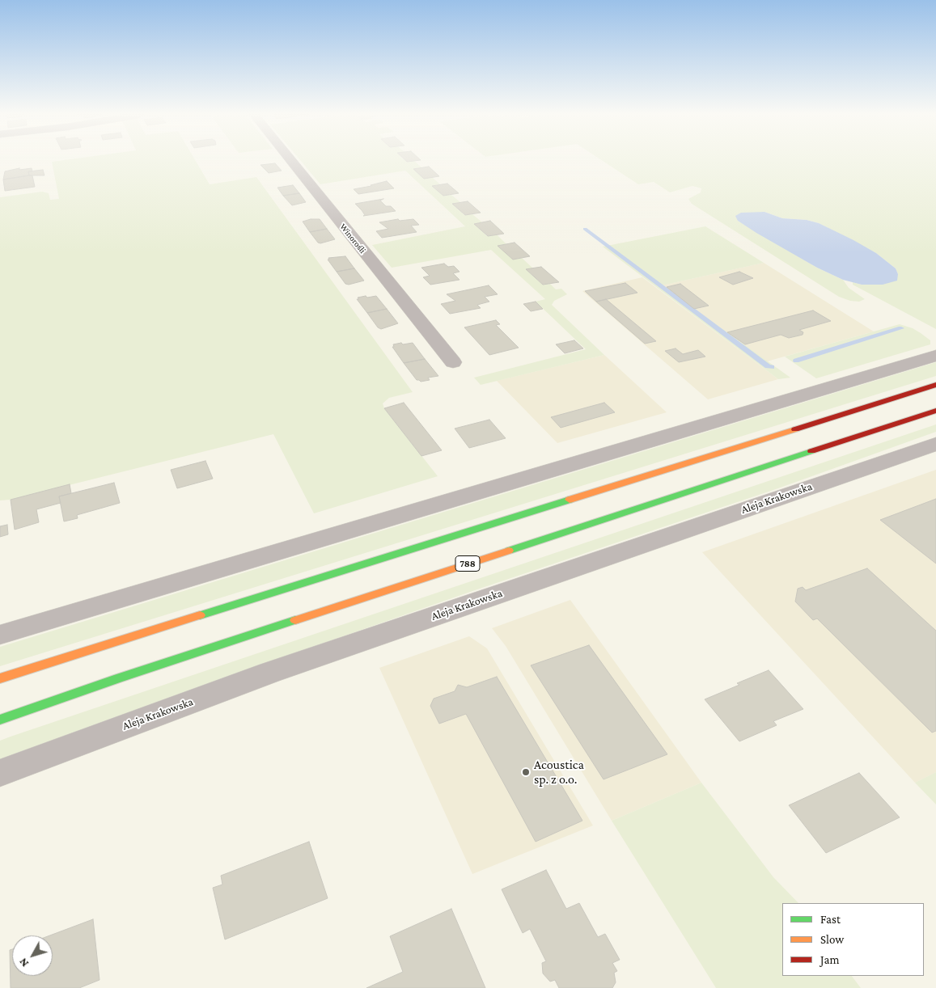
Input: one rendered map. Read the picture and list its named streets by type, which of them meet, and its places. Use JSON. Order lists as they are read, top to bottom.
{
  "streets": {
    "main road": ["788"],
    "street": ["Winorośli", "Aleja Krakowska"]
  },
  "places": ["Acoustica sp. z o.o."],
  "legend": ["Fast", "Slow", "Jam"],
  "north": "bottom left"
}
